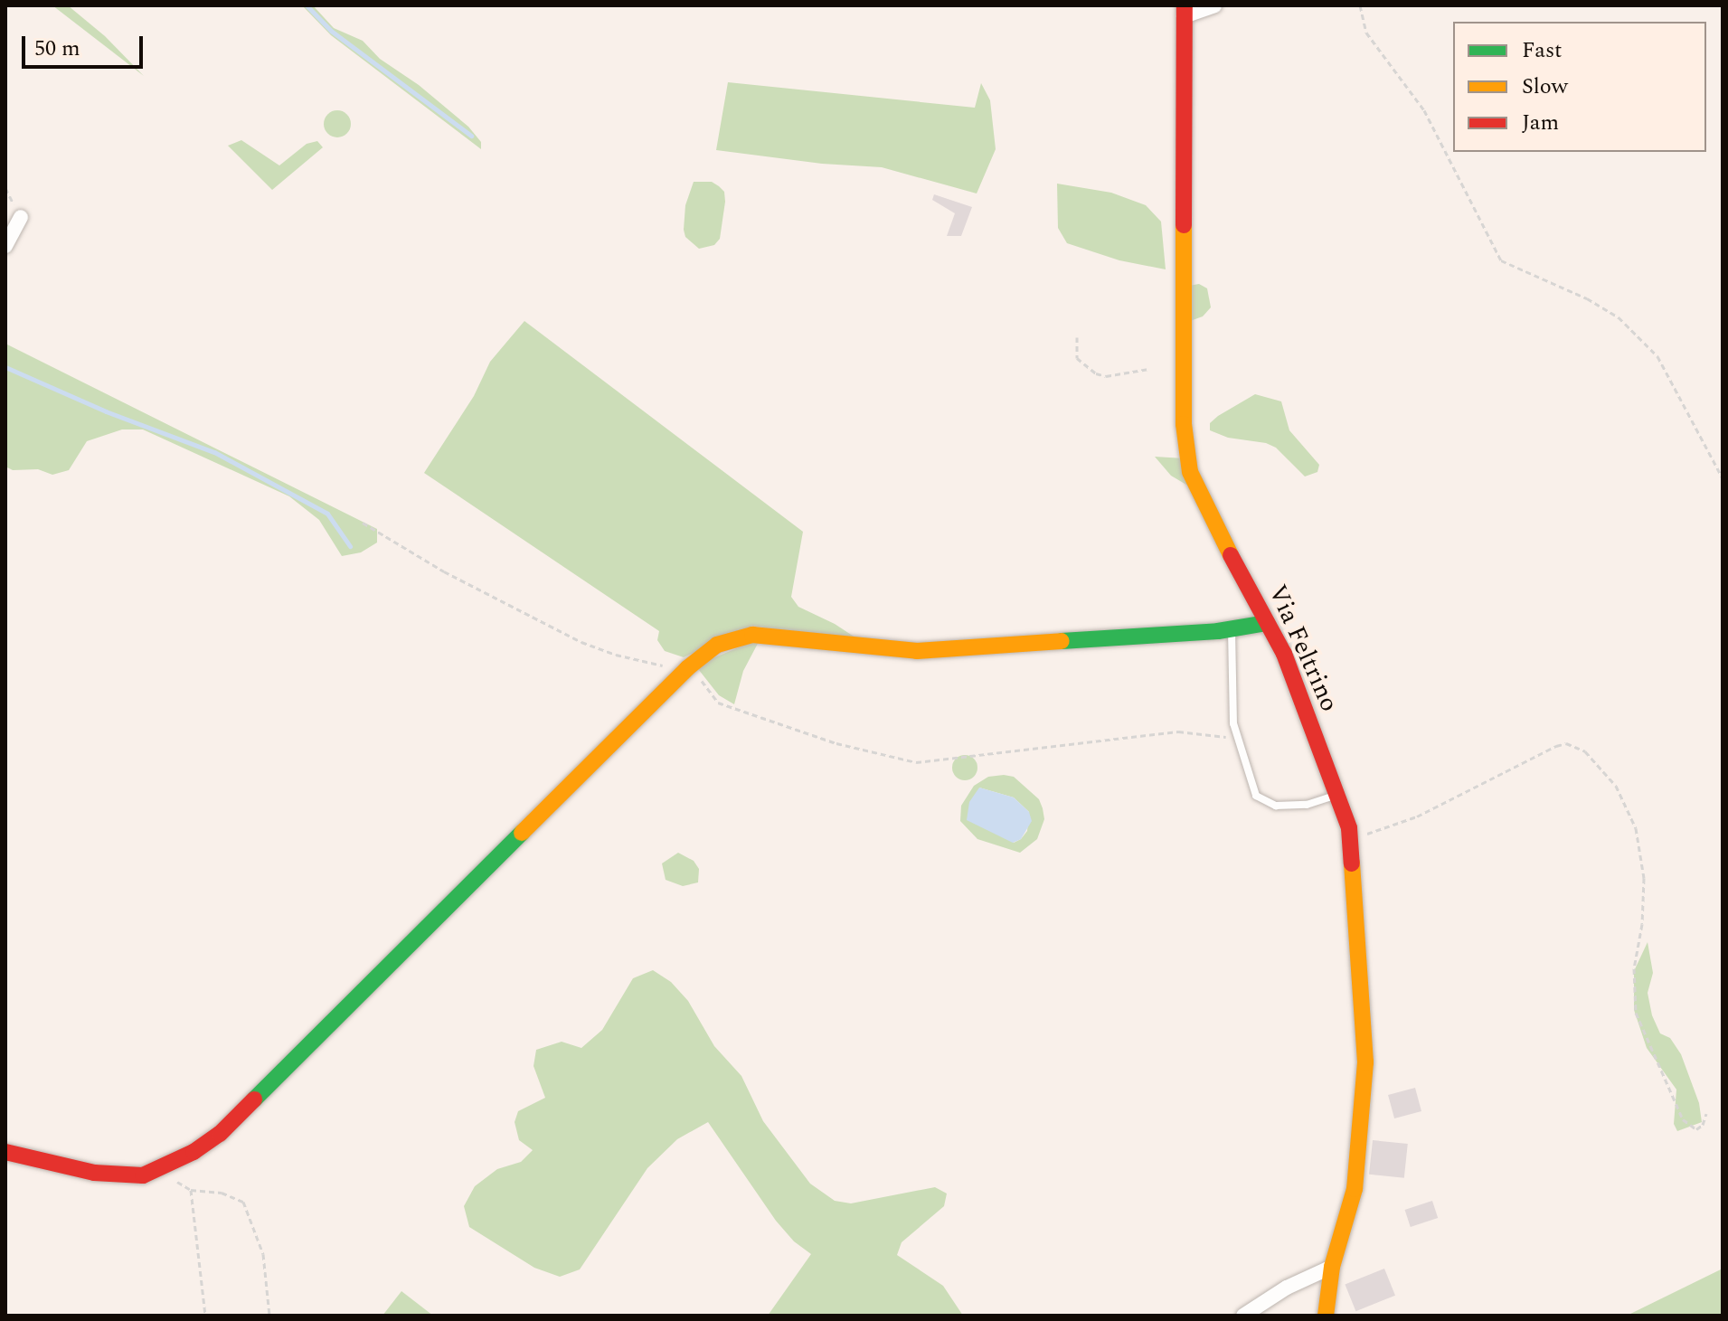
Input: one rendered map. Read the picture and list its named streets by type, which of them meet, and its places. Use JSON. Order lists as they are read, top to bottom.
{
  "streets": {
    "street": ["Via Feltrino"]
  },
  "legend": ["Fast", "Slow", "Jam"],
  "scale_bar": "50 m"
}
